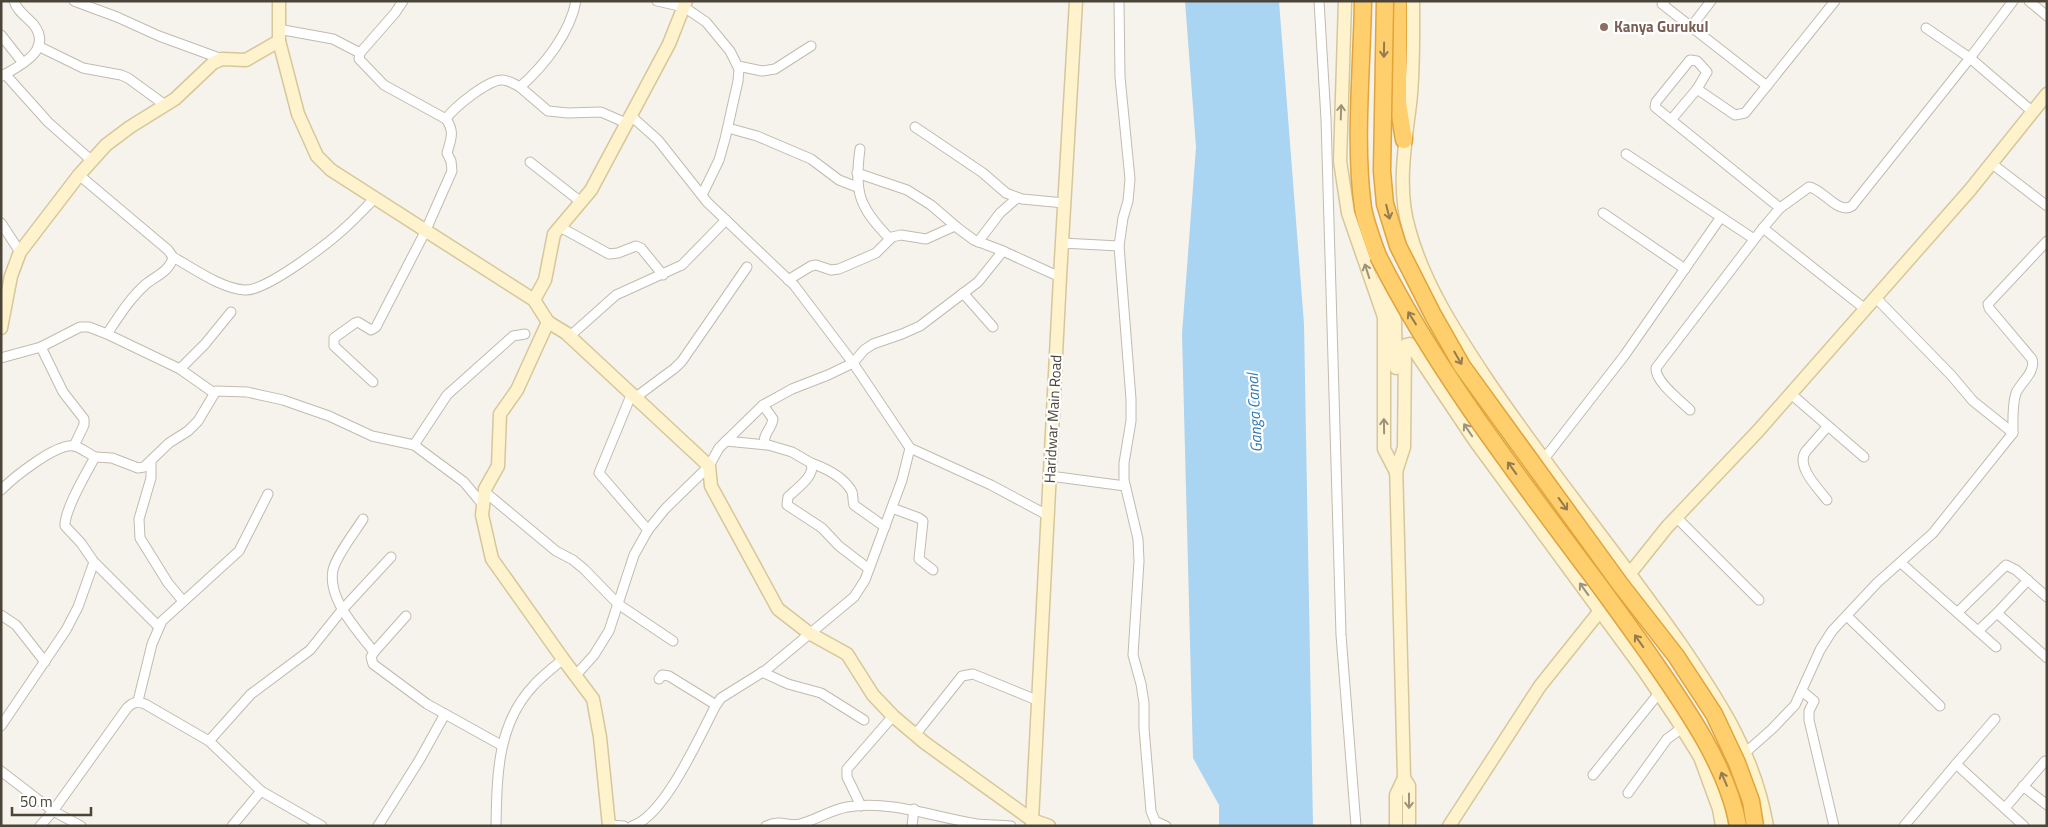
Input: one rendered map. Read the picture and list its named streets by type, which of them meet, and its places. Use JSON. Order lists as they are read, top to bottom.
{
  "streets": {
    "street": ["Haridwar Main Road"]
  },
  "water": ["Ganga Canal"],
  "places": ["Kanya Gurukul"],
  "scale_bar": "50 m"
}
